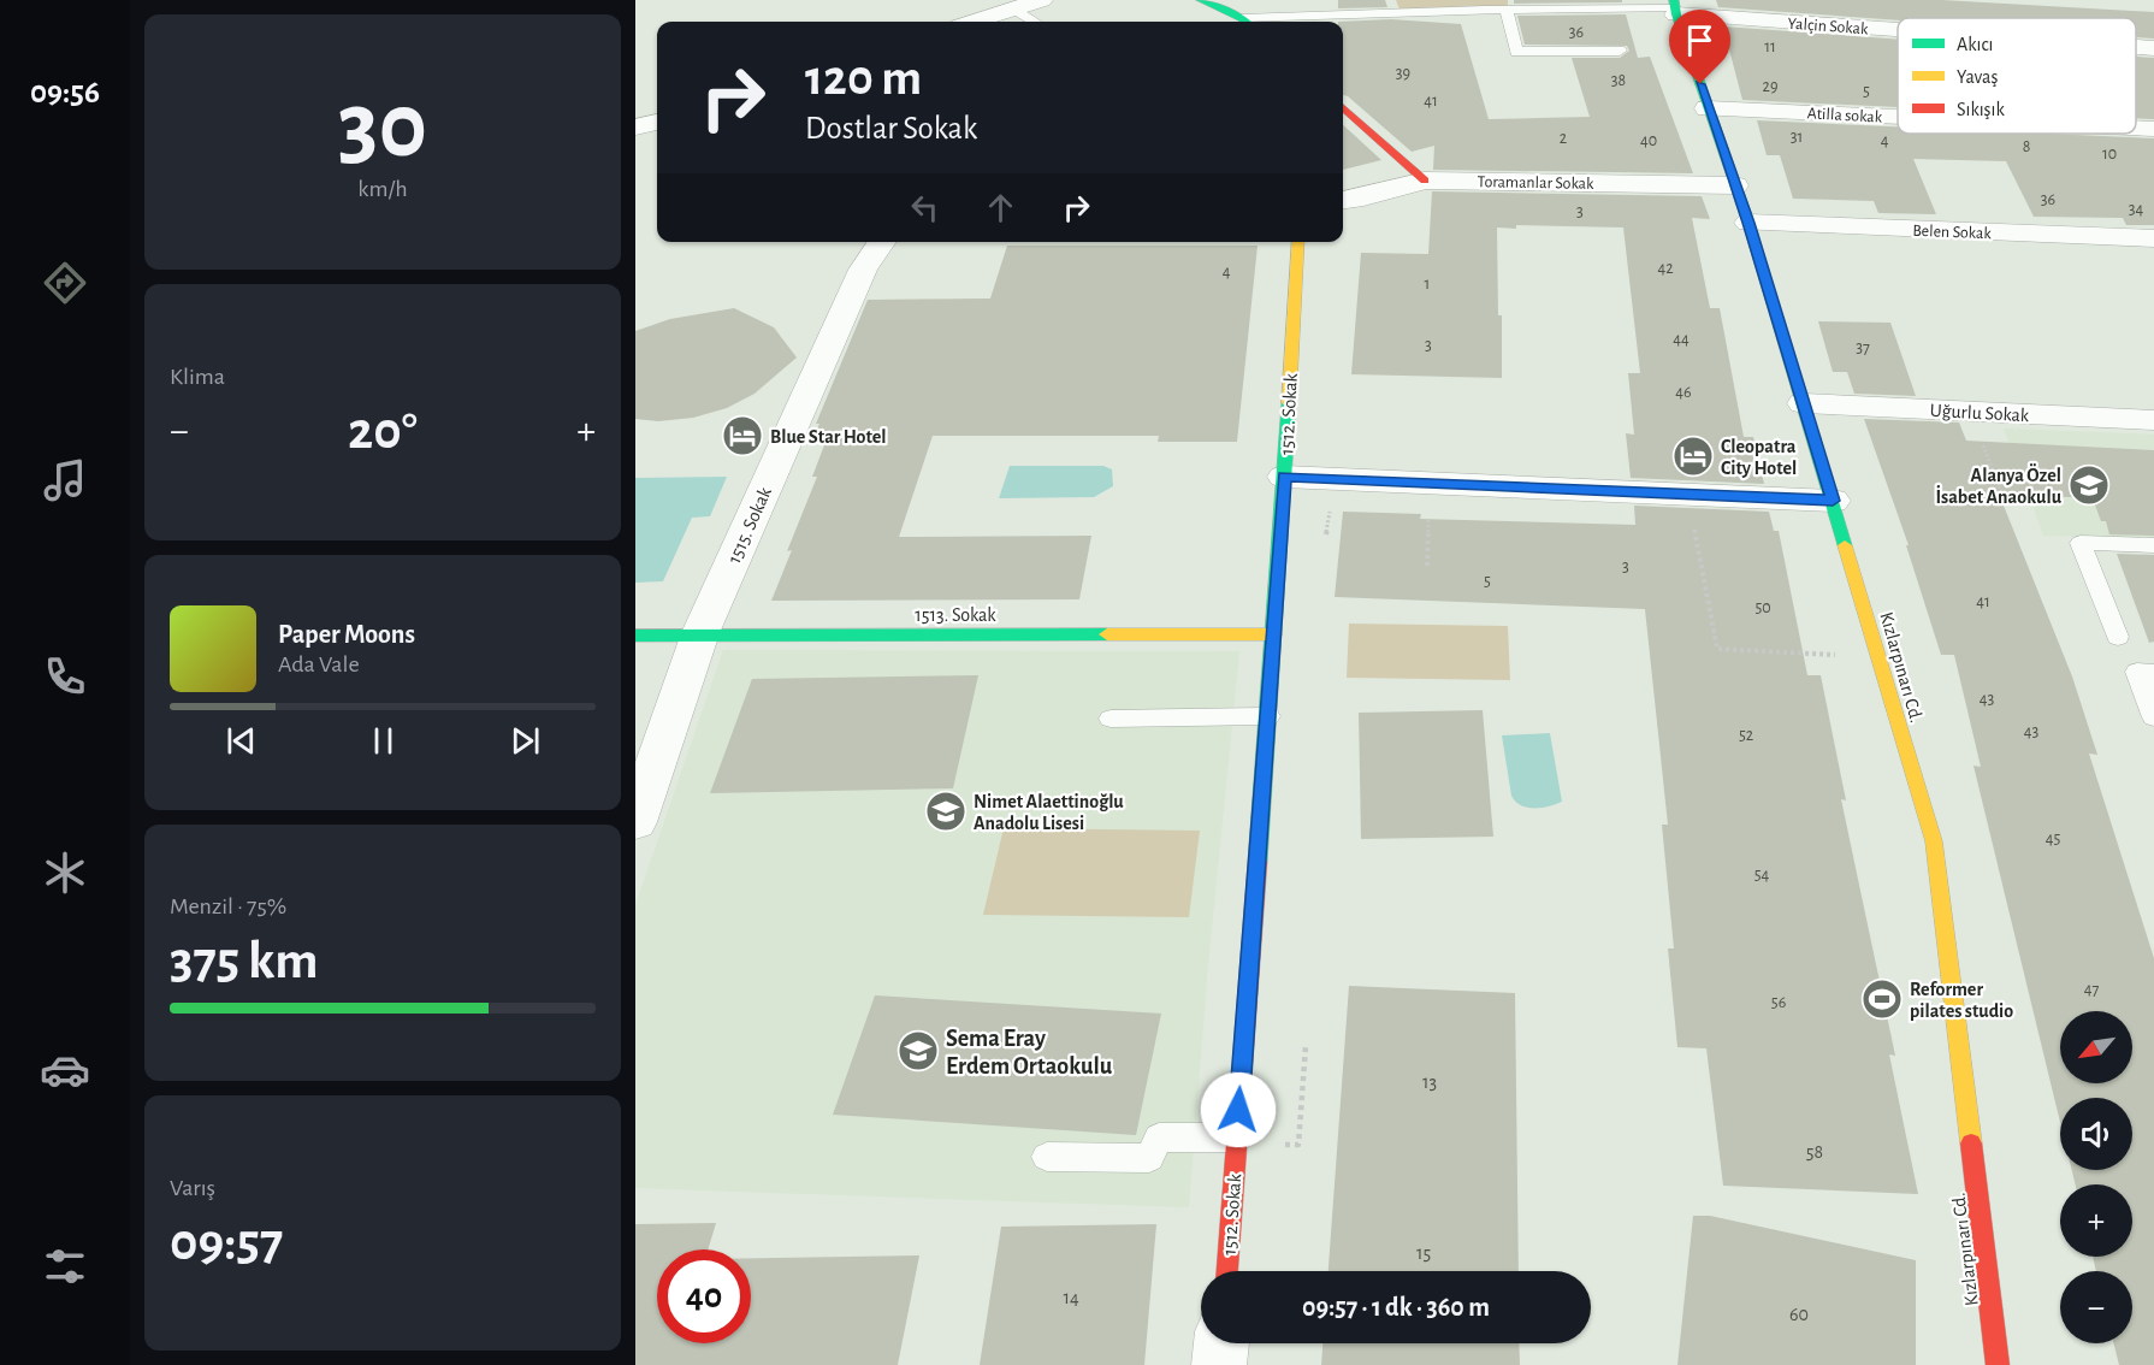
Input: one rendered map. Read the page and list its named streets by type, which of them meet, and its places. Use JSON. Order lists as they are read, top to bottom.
{
  "streets": {
    "street": [
      "Yalçin Sokak",
      "Atilla sokak",
      "Toramanlar Sokak",
      "Belen Sokak",
      "Uğurlu Sokak",
      "1512. Sokak",
      "1515. Sokak",
      "1513. Sokak",
      "Kızlarpınarı Cd."
    ]
  },
  "crossings": [
    ["Yalçin Sokak", "Kızlarpınarı Cd."],
    ["Atilla sokak", "Kızlarpınarı Cd."],
    ["Toramanlar Sokak", "Kızlarpınarı Cd."],
    ["Belen Sokak", "Kızlarpınarı Cd."],
    ["Uğurlu Sokak", "Kızlarpınarı Cd."],
    ["1512. Sokak", "1513. Sokak"],
    ["1515. Sokak", "1513. Sokak"]
  ],
  "places": {
    "hotel": ["Blue Star Hotel", "Cleopatra City Hotel"],
    "school or university": ["Alanya Özel İsabet Anaokulu", "Nimet Alaettinoğlu Anadolu Lisesi", "Sema Eray Erdem Ortaokulu"],
    "sports": ["Reformer pilates studio"]
  },
  "house_numbers": [
    "36",
    "11",
    "39",
    "38",
    "29",
    "5",
    "41",
    "31",
    "2",
    "40",
    "4",
    "8",
    "10",
    "36",
    "34",
    "3",
    "42",
    "4",
    "1",
    "44",
    "3",
    "37",
    "46",
    "3",
    "5",
    "41",
    "50",
    "43",
    "43",
    "52",
    "45",
    "54",
    "47",
    "56",
    "13",
    "58",
    "15",
    "14",
    "60"
  ],
  "legend": ["Akıcı", "Yavaş", "Sıkışık"],
  "north": "bottom left",
  "page": {
    "tabs": "09:56",
    "tile": [
      ["30", "km/h"],
      "Klima",
      ["Menzil · 75%", "375 km"],
      ["Varış", "09:57"]
    ],
    "turn": ["120 m", "Dostlar Sokak"],
    "heat": ["−", "20°", "+"],
    "song": ["Paper Moons", "Ada Vale"],
    "map_buttons": ["+", "−"],
    "limit": "40",
    "trip": "09:57 · 1 dk · 360 m"
  }
}
